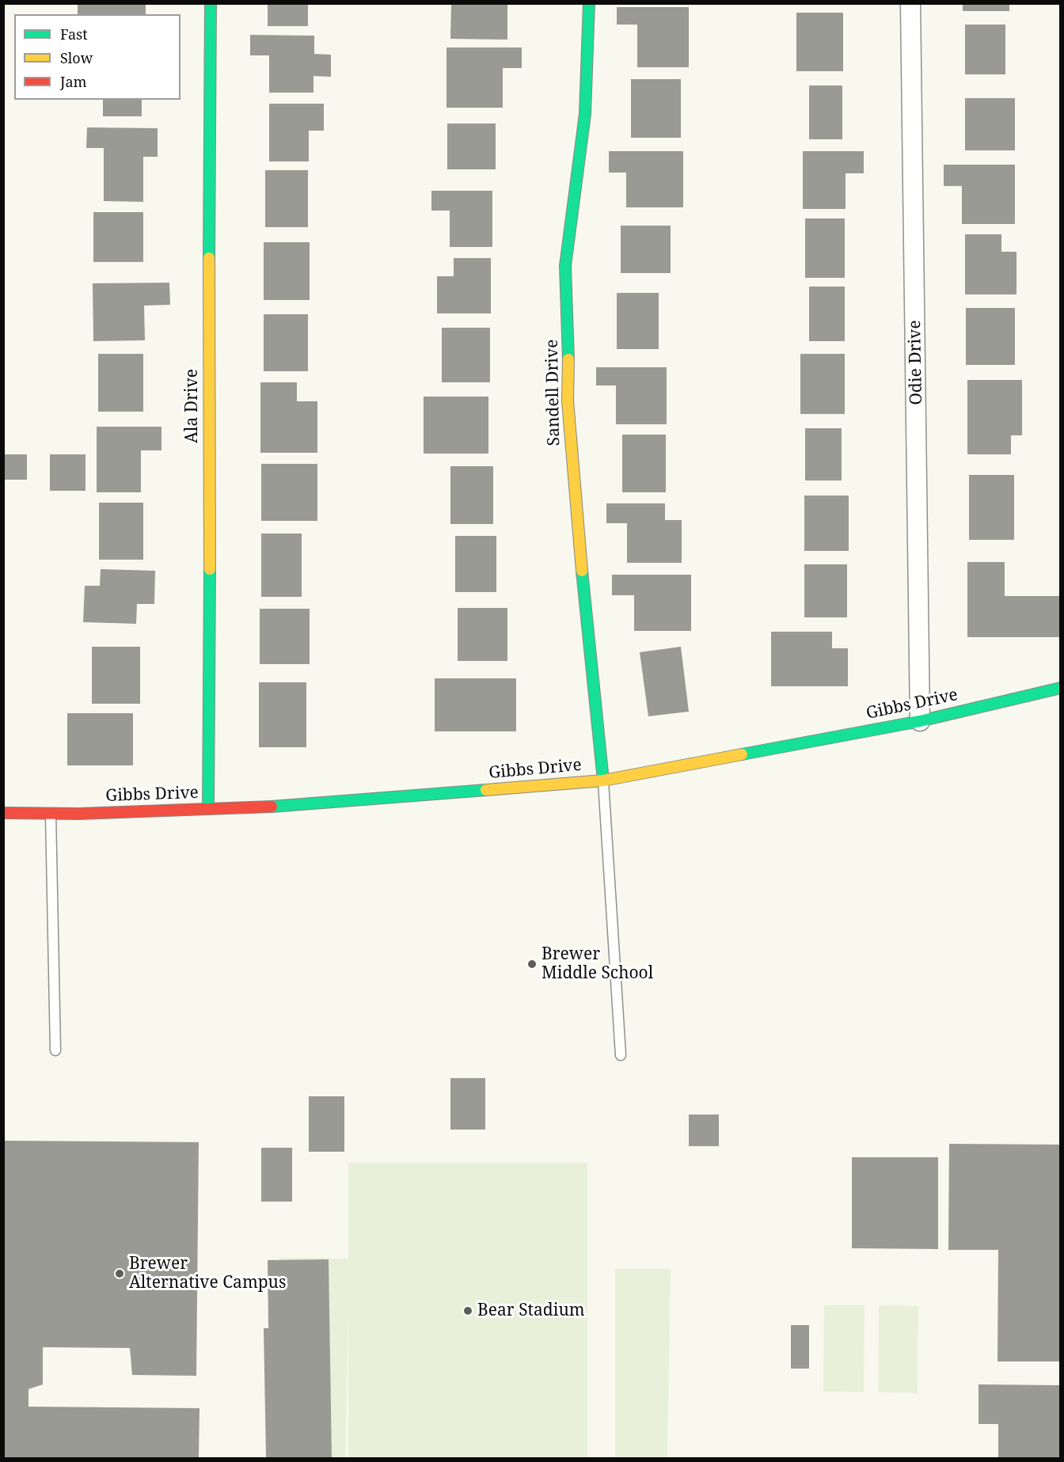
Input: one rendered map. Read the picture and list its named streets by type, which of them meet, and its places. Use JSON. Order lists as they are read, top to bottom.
{
  "streets": {
    "street": [
      "Odie Drive",
      "Sandell Drive",
      "Ala Drive",
      "Gibbs Drive"
    ]
  },
  "crossings": [
    ["Odie Drive", "Gibbs Drive"],
    ["Sandell Drive", "Gibbs Drive"],
    ["Ala Drive", "Gibbs Drive"]
  ],
  "places": ["Brewer Middle School", "Brewer Alternative Campus", "Bear Stadium"],
  "legend": ["Fast", "Slow", "Jam"]
}
